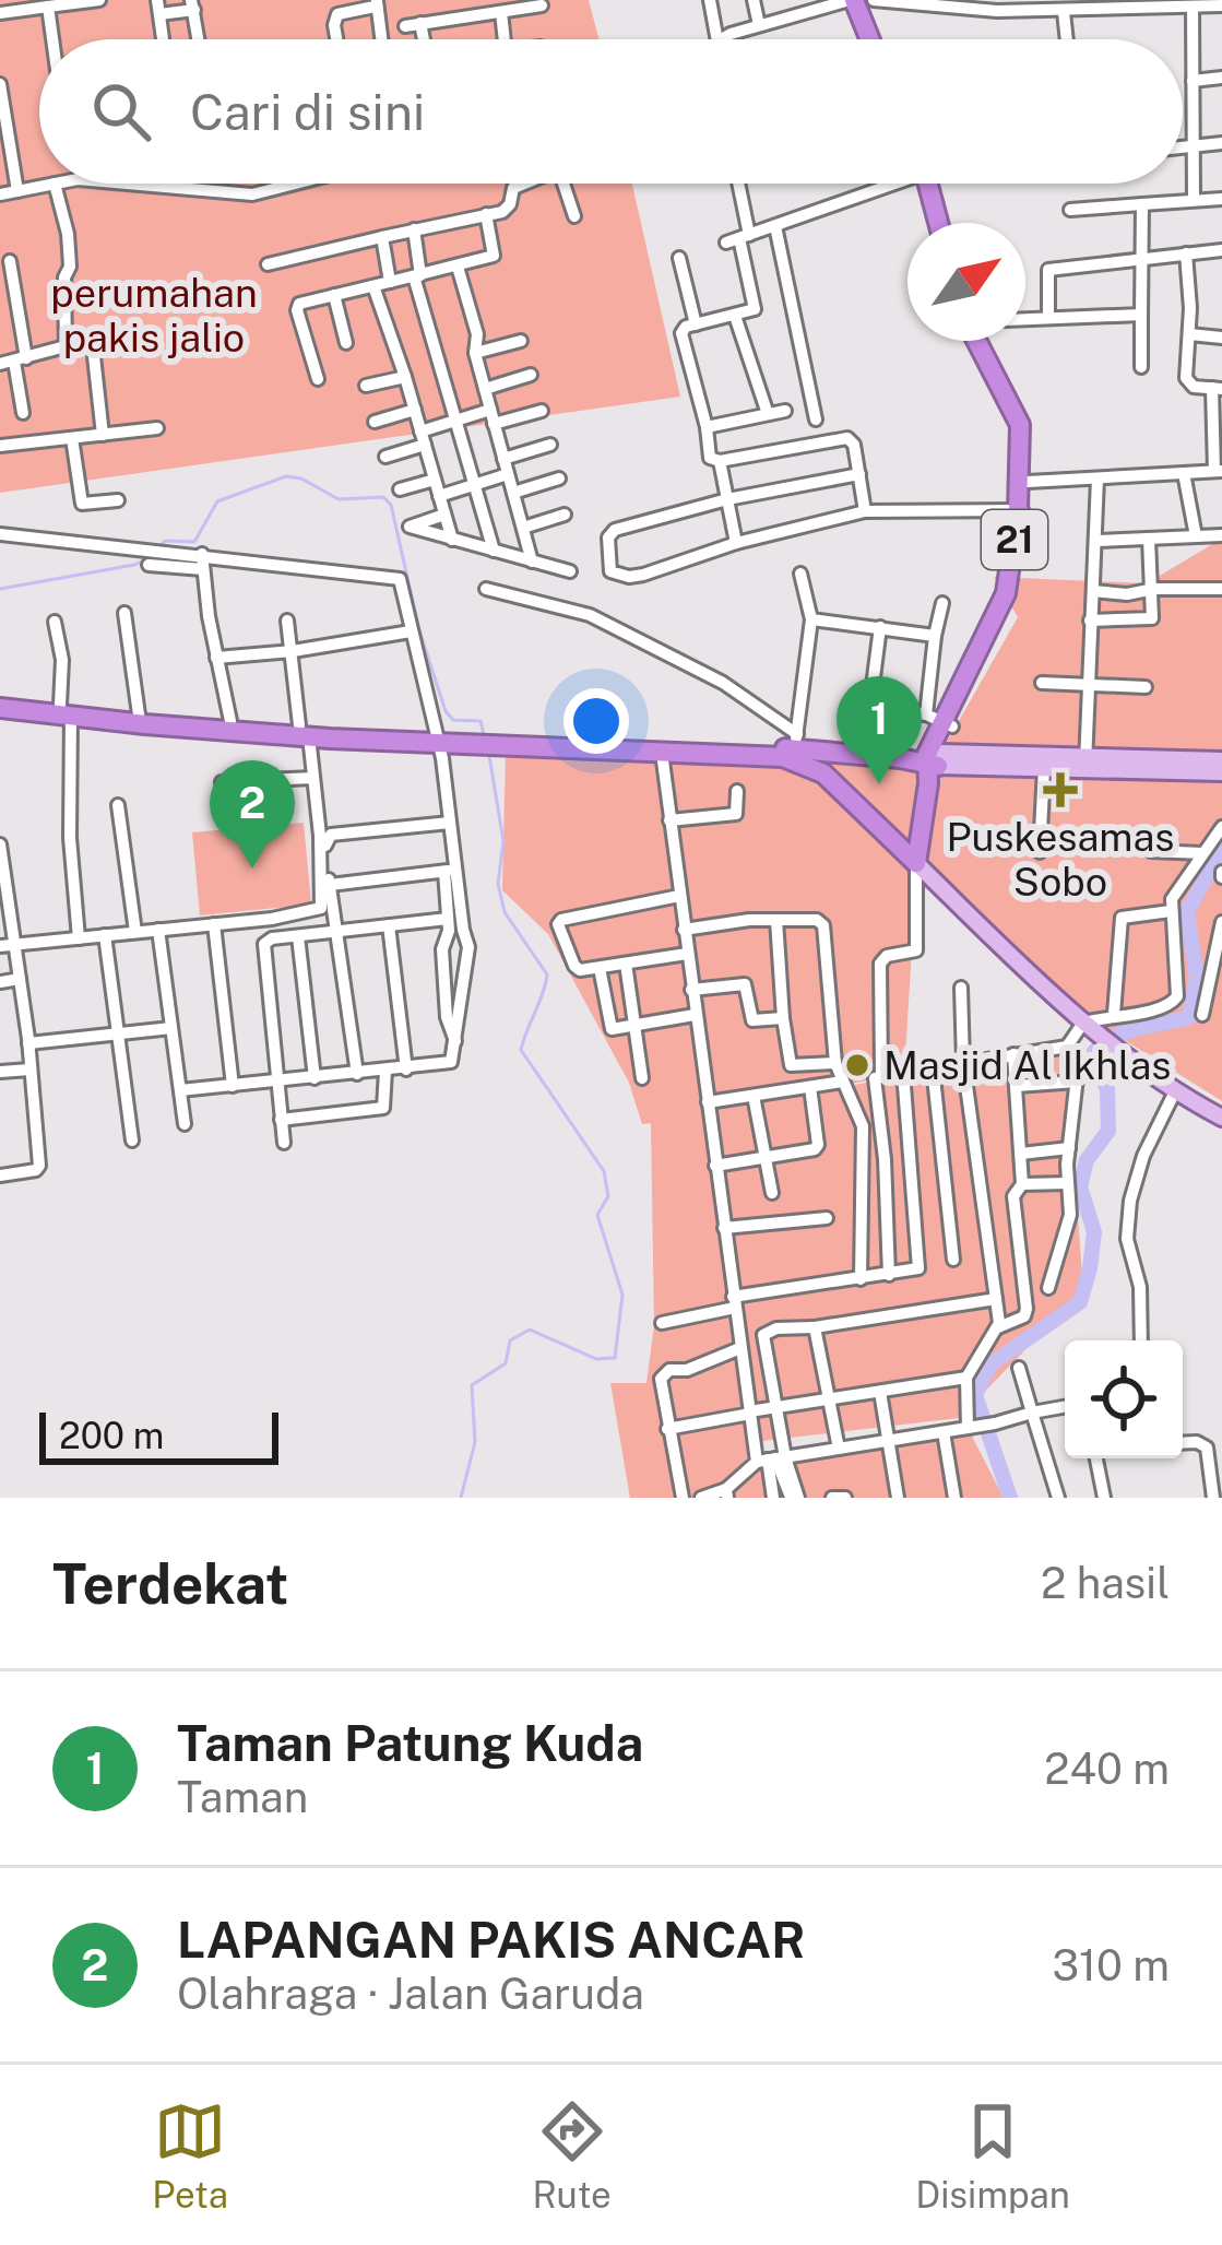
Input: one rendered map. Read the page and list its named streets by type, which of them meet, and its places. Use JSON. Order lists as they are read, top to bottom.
{
  "streets": {
    "highway": ["21"]
  },
  "parks": ["perumahan pakis jalio"],
  "places": {
    "health": ["Puskesamas Sobo"],
    "other": ["Masjid Al Ikhlas"]
  },
  "scale_bar": "200 m",
  "north": "top right",
  "page": {
    "search": "Cari di sini",
    "pins": ["1", "2"],
    "scale": "200 m",
    "heading": ["Terdekat", "2 hasil"],
    "list": [
      {
        "mark": "1",
        "name": "Taman Patung Kuda",
        "note": "Taman",
        "value": "240 m"
      },
      {
        "mark": "2",
        "name": "LAPANGAN PAKIS ANCAR",
        "note": "Olahraga · Jalan Garuda",
        "value": "310 m"
      }
    ],
    "nav": ["Peta", "Rute", "Disimpan"]
  }
}
